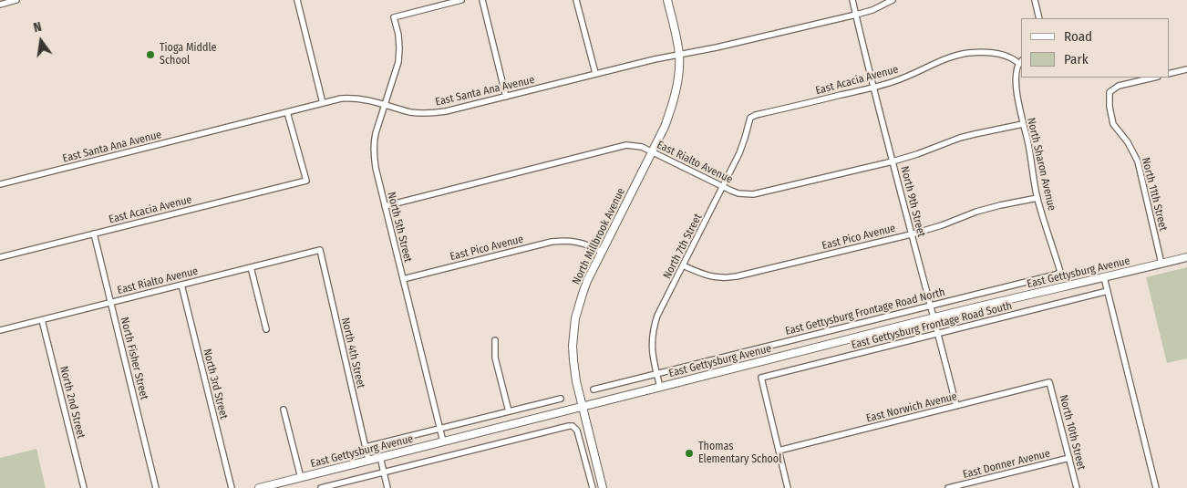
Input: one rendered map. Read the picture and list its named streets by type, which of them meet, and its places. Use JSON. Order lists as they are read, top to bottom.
{
  "streets": {
    "street": [
      "East Acacia Avenue",
      "East Santa Ana Avenue",
      "East Rialto Avenue",
      "North Sharon Avenue",
      "North 11th Street",
      "North 9th Street",
      "North 5th Street",
      "North Millbrook Avenue",
      "East Pico Avenue",
      "North 7th Street",
      "East Gettysburg Avenue",
      "East Gettysburg Frontage Road North",
      "East Gettysburg Frontage Road South",
      "North 4th Street",
      "North Fisher Street",
      "North 3rd Street",
      "North 2nd Street",
      "East Norwich Avenue",
      "North 10th Street",
      "East Donner Avenue"
    ]
  },
  "crossings": [
    ["East Acacia Avenue", "East Santa Ana Avenue"],
    ["East Acacia Avenue", "North Sharon Avenue"],
    ["East Acacia Avenue", "North 9th Street"],
    ["East Acacia Avenue", "North 7th Street"],
    ["East Acacia Avenue", "North Fisher Street"],
    ["East Santa Ana Avenue", "North 9th Street"],
    ["East Santa Ana Avenue", "North 5th Street"],
    ["East Santa Ana Avenue", "North Millbrook Avenue"],
    ["East Rialto Avenue", "North Sharon Avenue"],
    ["East Rialto Avenue", "North 9th Street"],
    ["East Rialto Avenue", "North 5th Street"],
    ["East Rialto Avenue", "North Millbrook Avenue"],
    ["East Rialto Avenue", "North 7th Street"],
    ["East Rialto Avenue", "North 4th Street"],
    ["East Rialto Avenue", "North Fisher Street"],
    ["East Rialto Avenue", "North 3rd Street"],
    ["East Rialto Avenue", "North 2nd Street"],
    ["North Sharon Avenue", "East Pico Avenue"],
    ["North Sharon Avenue", "East Gettysburg Frontage Road North"],
    ["North 11th Street", "East Gettysburg Avenue"],
    ["North 9th Street", "East Pico Avenue"],
    ["North 9th Street", "East Gettysburg Avenue"],
    ["North 9th Street", "East Gettysburg Frontage Road North"],
    ["North 9th Street", "East Gettysburg Frontage Road South"],
    ["North 9th Street", "East Norwich Avenue"],
    ["North 5th Street", "East Pico Avenue"],
    ["North 5th Street", "East Gettysburg Avenue"],
    ["North Millbrook Avenue", "East Pico Avenue"],
    ["North Millbrook Avenue", "East Gettysburg Avenue"],
    ["East Pico Avenue", "North 7th Street"],
    ["North 7th Street", "East Gettysburg Avenue"],
    ["North 7th Street", "East Gettysburg Frontage Road North"],
    ["East Gettysburg Avenue", "North 4th Street"],
    ["East Gettysburg Frontage Road South", "East Norwich Avenue"],
    ["East Norwich Avenue", "North 10th Street"],
    ["North 10th Street", "East Donner Avenue"]
  ],
  "places": ["Tioga Middle School", "Thomas Elementary School"],
  "legend": ["Road", "Park"],
  "north": "top"
}
